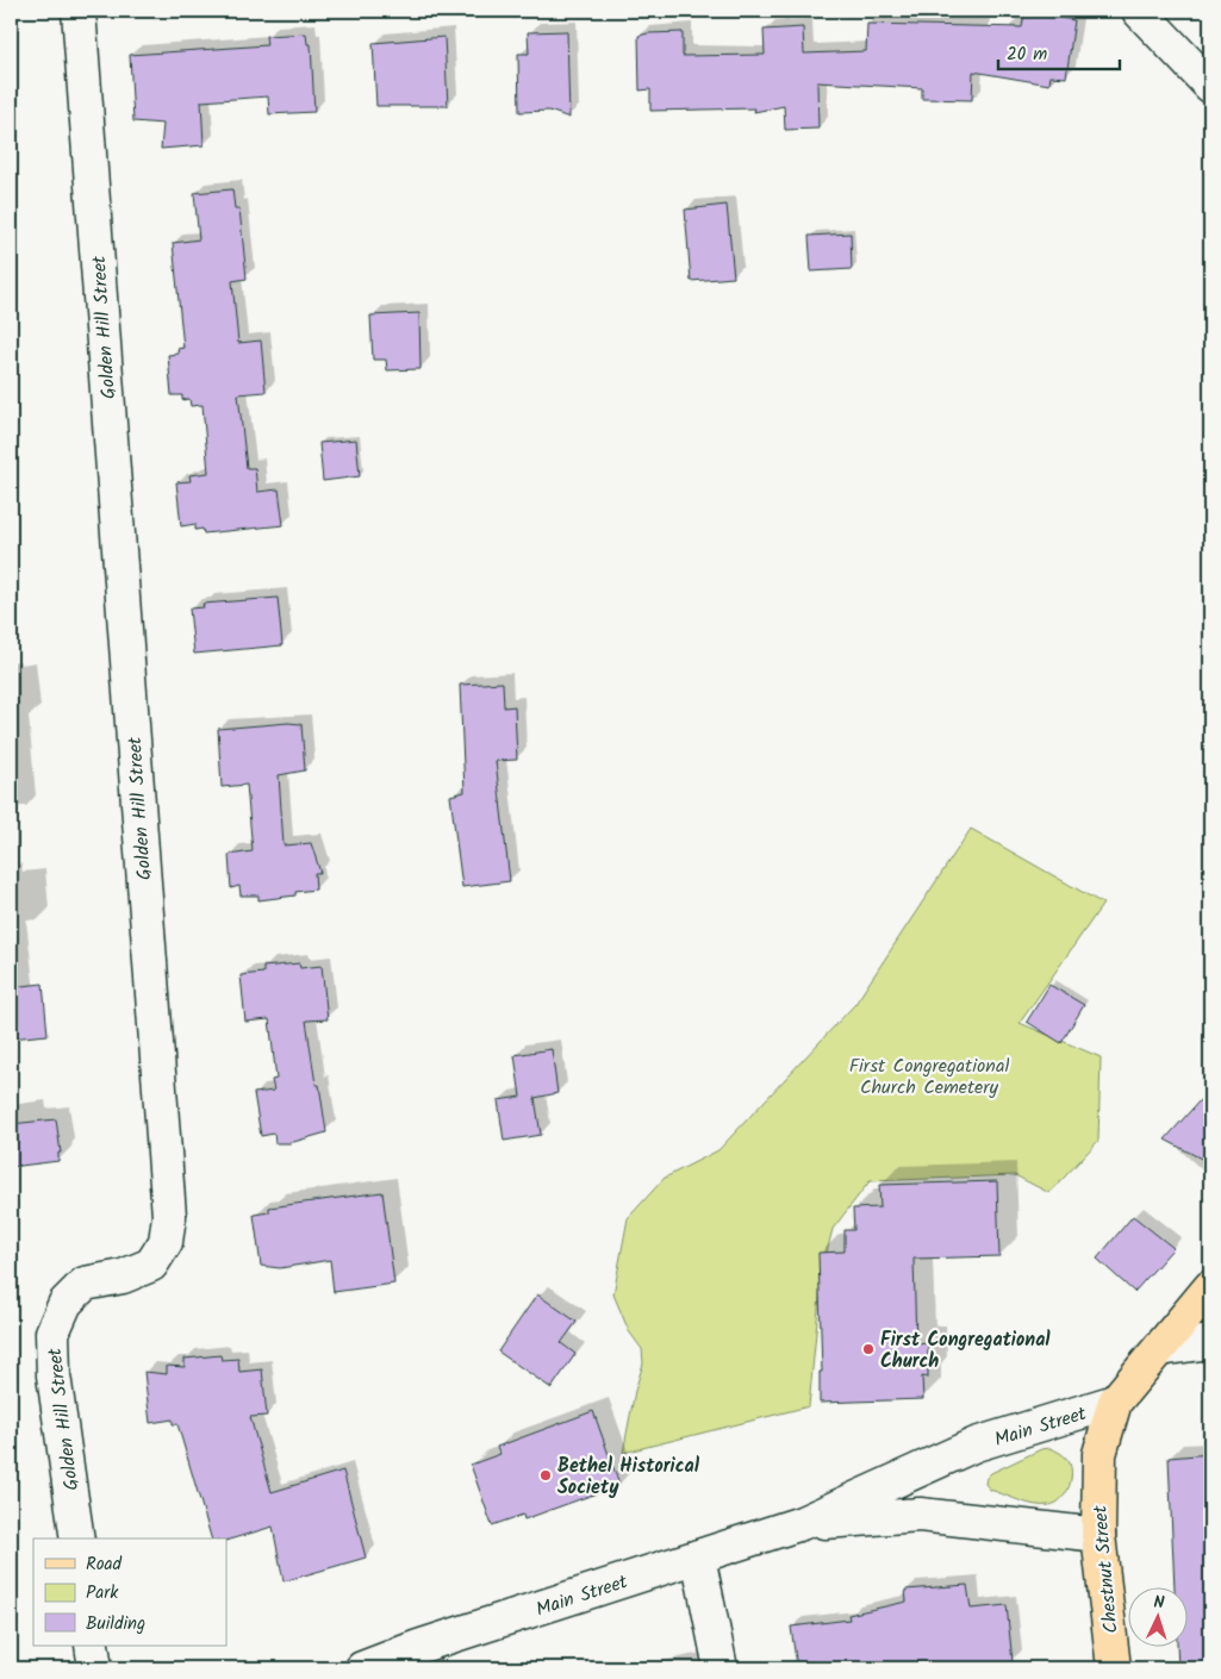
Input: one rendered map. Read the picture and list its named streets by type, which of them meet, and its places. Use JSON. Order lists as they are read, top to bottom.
{
  "streets": {
    "main road": ["Chestnut Street"],
    "street": ["Golden Hill Street", "Main Street"]
  },
  "crossings": [
    ["Main Street", "Chestnut Street"]
  ],
  "parks": ["First Congregational Church Cemetery"],
  "places": ["First Congregational Church", "Bethel Historical Society"],
  "legend": ["Road", "Park", "Building"],
  "scale_bar": "20 m",
  "north": "top"
}
